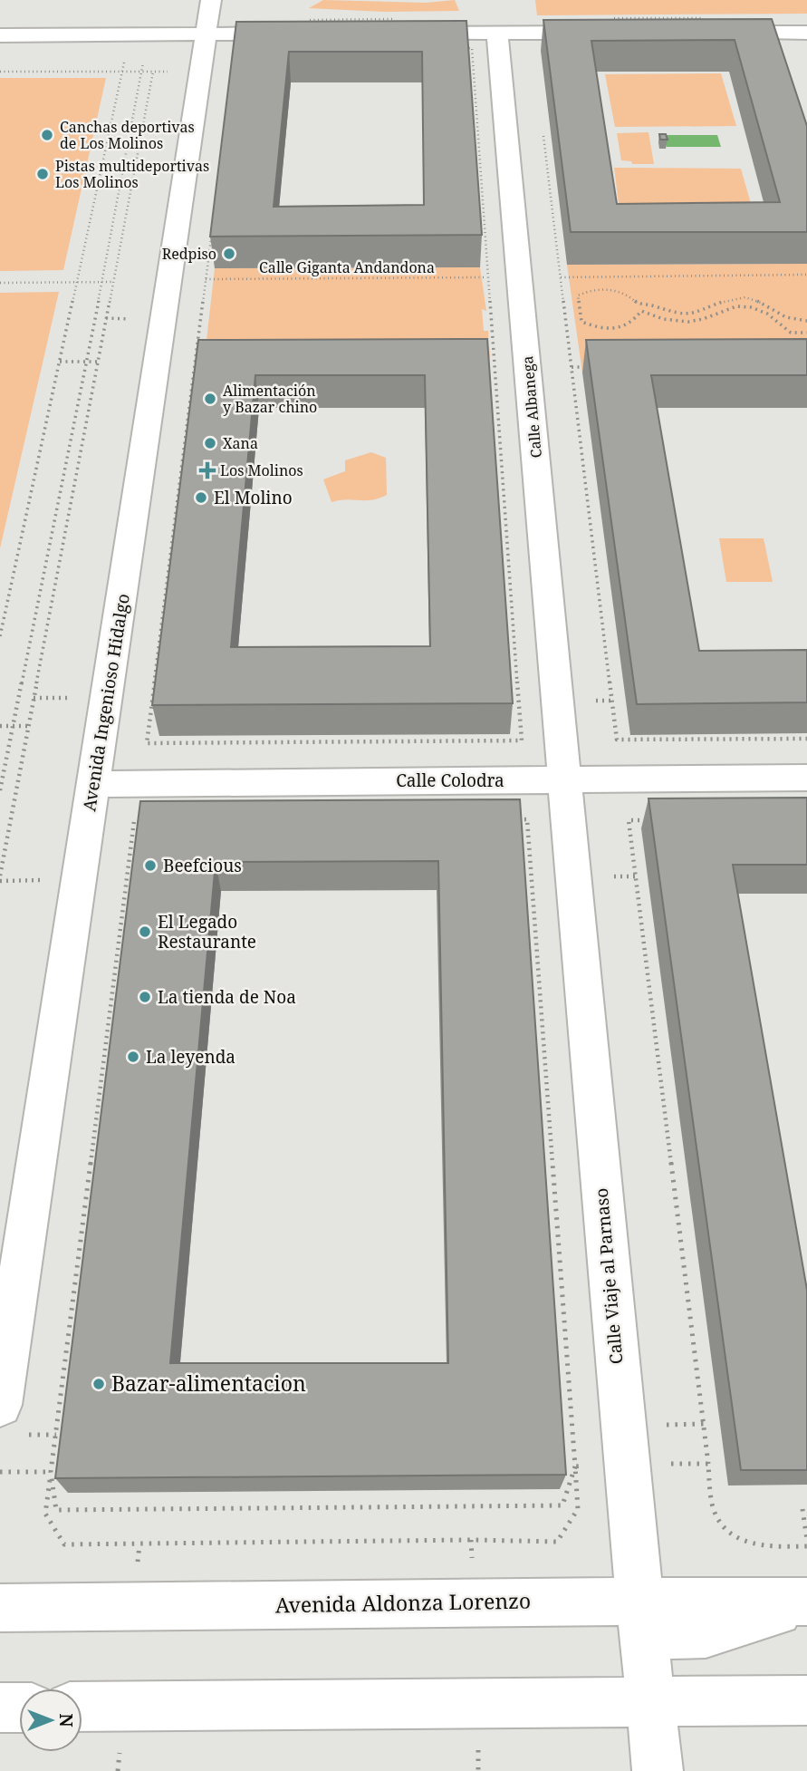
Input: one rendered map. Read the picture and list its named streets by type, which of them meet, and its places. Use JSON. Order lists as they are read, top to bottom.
{
  "streets": {
    "street": [
      "Calle Albanega",
      "Avenida Ingenioso Hidalgo",
      "Calle Colodra",
      "Calle Viaje al Parnaso",
      "Avenida Aldonza Lorenzo"
    ],
    "path": ["Calle Giganta Andandona"]
  },
  "crossings": [
    ["Calle Albanega", "Calle Colodra"],
    ["Calle Albanega", "Calle Viaje al Parnaso"],
    ["Avenida Ingenioso Hidalgo", "Calle Colodra"],
    ["Calle Colodra", "Calle Viaje al Parnaso"],
    ["Calle Viaje al Parnaso", "Avenida Aldonza Lorenzo"]
  ],
  "places": {
    "other": [
      "Canchas deportivas de Los Molinos",
      "Pistas multideportivas Los Molinos",
      "Redpiso",
      "Alimentación y Bazar chino",
      "Xana",
      "El Molino",
      "Beefcious",
      "El Legado Restaurante",
      "La tienda de Noa",
      "La leyenda",
      "Bazar-alimentacion"
    ],
    "health": ["Los Molinos"]
  },
  "north": "right"
}
